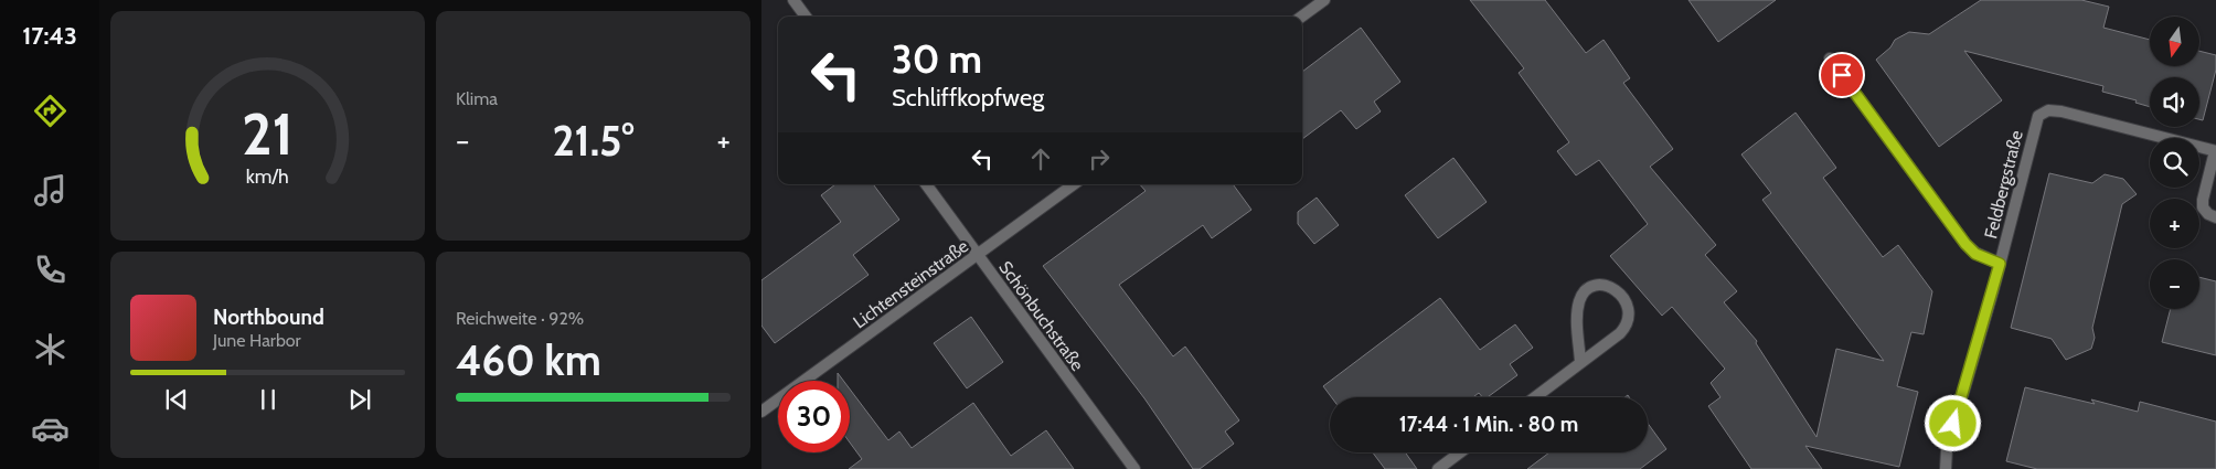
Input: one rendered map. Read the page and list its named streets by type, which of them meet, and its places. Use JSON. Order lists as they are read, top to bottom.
{
  "streets": {
    "street": ["Feldbergstraße", "Lichtensteinstraße", "Schönbuchstraße"]
  },
  "crossings": [
    ["Lichtensteinstraße", "Schönbuchstraße"]
  ],
  "north": "bottom",
  "page": {
    "tabs": "17:43",
    "tile": [
      "Klima",
      ["Reichweite · 92%", "460 km"]
    ],
    "map_buttons": ["+", "−"],
    "turn": ["30 m", "Schliffkopfweg"],
    "heat": ["−", "21.5°", "+"],
    "song": ["Northbound", "June Harbor"],
    "limit": "30",
    "trip": "17:44 · 1 Min. · 80 m",
    "gauge": ["21", "km/h"]
  }
}
